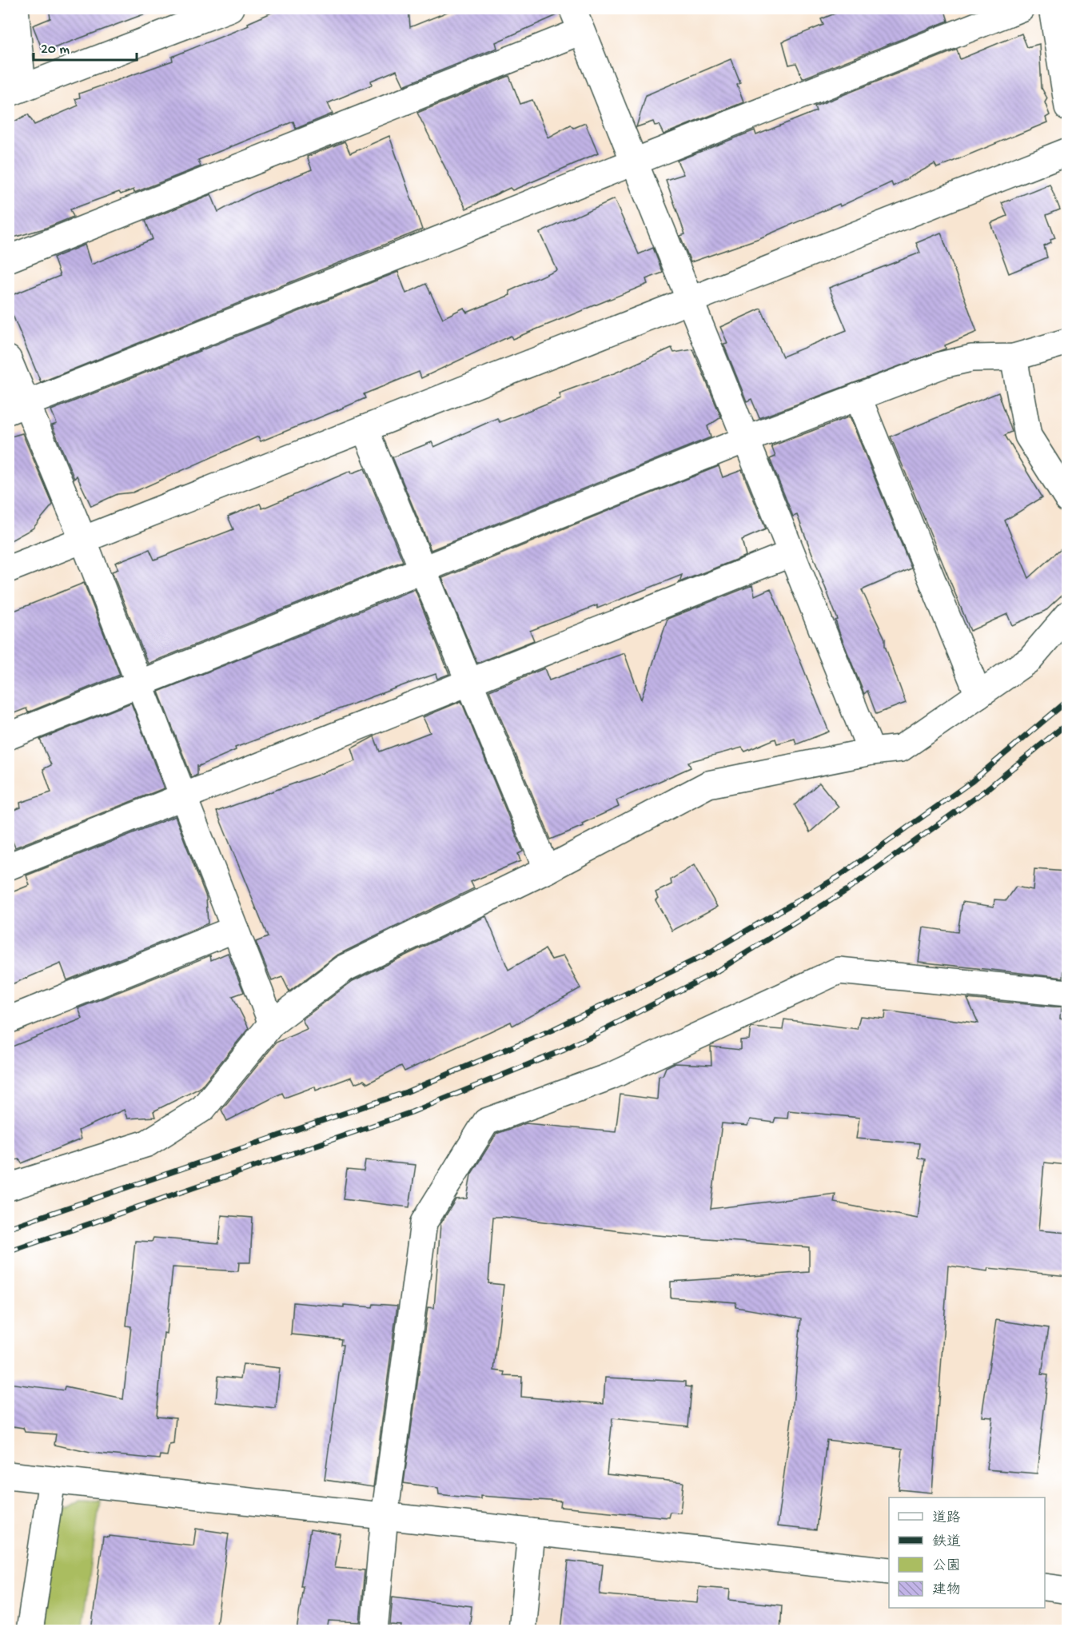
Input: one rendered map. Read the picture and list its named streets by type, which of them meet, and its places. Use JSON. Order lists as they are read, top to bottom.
{
  "legend": [
    "道路",
    "鉄道",
    "公園",
    "建物"
  ],
  "scale_bar": "20 m"
}
